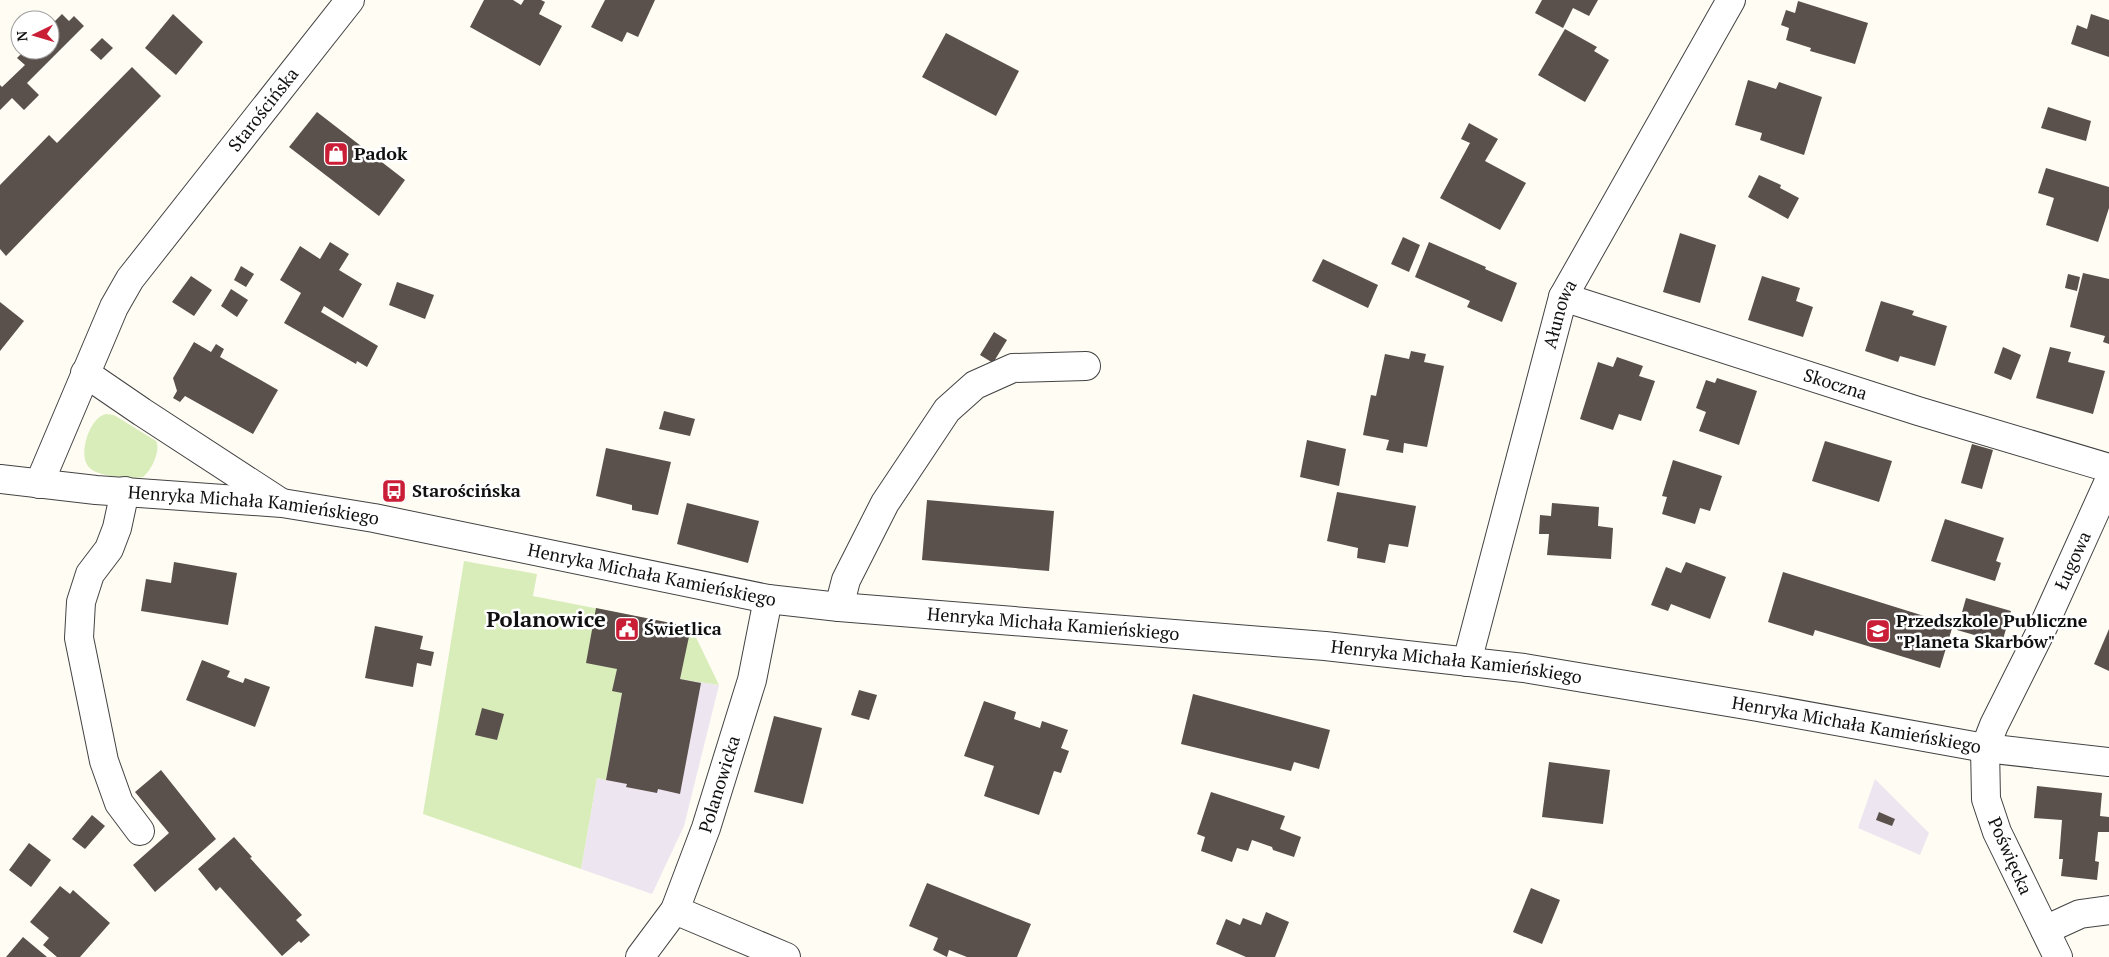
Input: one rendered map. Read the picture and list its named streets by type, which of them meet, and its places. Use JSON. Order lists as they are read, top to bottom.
{
  "streets": {
    "street": [
      "Starościńska",
      "Ałunowa",
      "Skoczna",
      "Henryka Michała Kamieńskiego",
      "Ługowa",
      "Polanowicka",
      "Poświęcka"
    ]
  },
  "crossings": [
    ["Starościńska", "Henryka Michała Kamieńskiego"],
    ["Ałunowa", "Skoczna"],
    ["Ałunowa", "Henryka Michała Kamieńskiego"],
    ["Henryka Michała Kamieńskiego", "Ługowa"],
    ["Henryka Michała Kamieńskiego", "Polanowicka"],
    ["Henryka Michała Kamieńskiego", "Poświęcka"],
    ["Ługowa", "Poświęcka"]
  ],
  "districts": ["Polanowice"],
  "places": {
    "shop": ["Padok"],
    "bus stop": ["Starościńska"],
    "public building": ["Świetlica"],
    "school or university": ["Przedszkole Publiczne \"Planeta Skarbów\""]
  },
  "north": "left"
}
